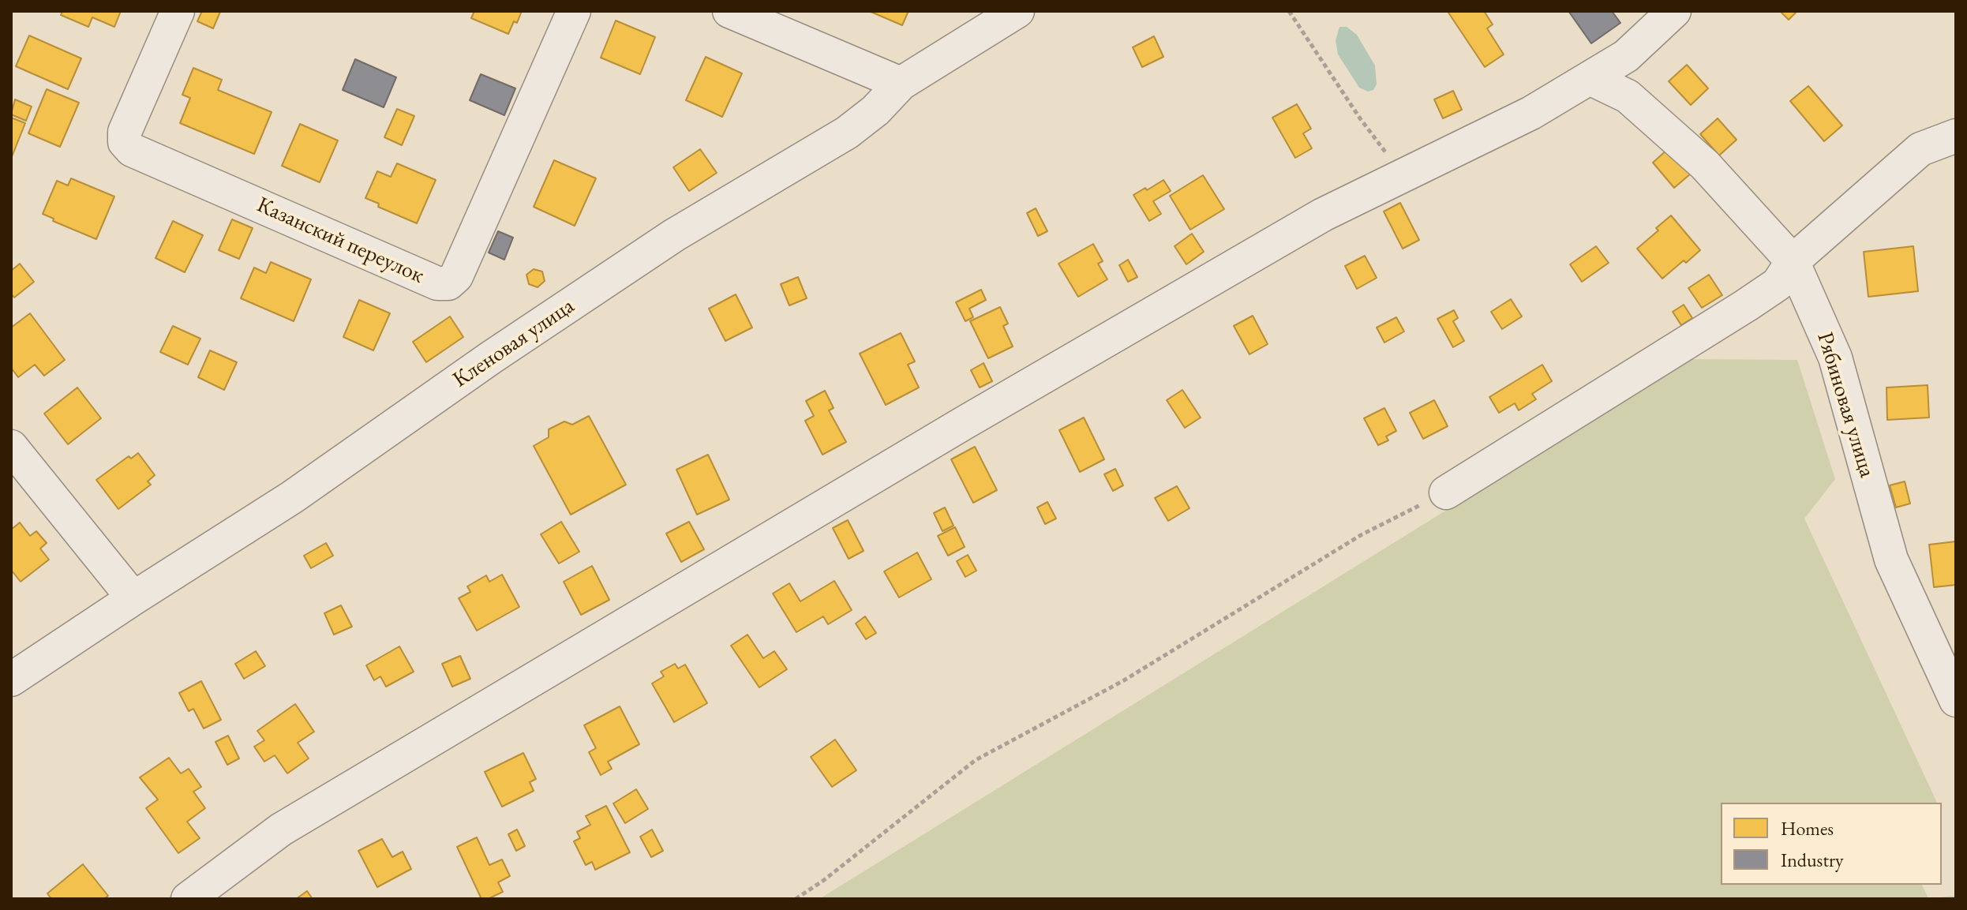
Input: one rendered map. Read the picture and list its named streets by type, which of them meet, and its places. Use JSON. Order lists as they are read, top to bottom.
{
  "streets": {
    "street": ["Казанский переулок", "Кленовая улица", "Рябиновая улица"]
  },
  "legend": ["Homes", "Industry"]
}
